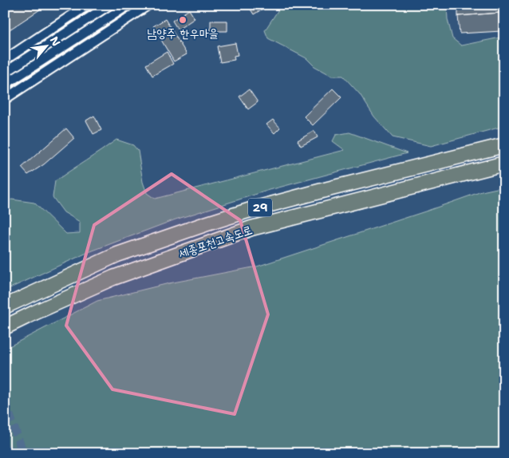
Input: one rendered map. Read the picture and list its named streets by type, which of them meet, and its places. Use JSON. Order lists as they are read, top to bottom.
{
  "streets": {
    "highway": ["29", "세종포천고속도로"]
  },
  "places": ["남양주 한우마을"],
  "north": "top right"
}
